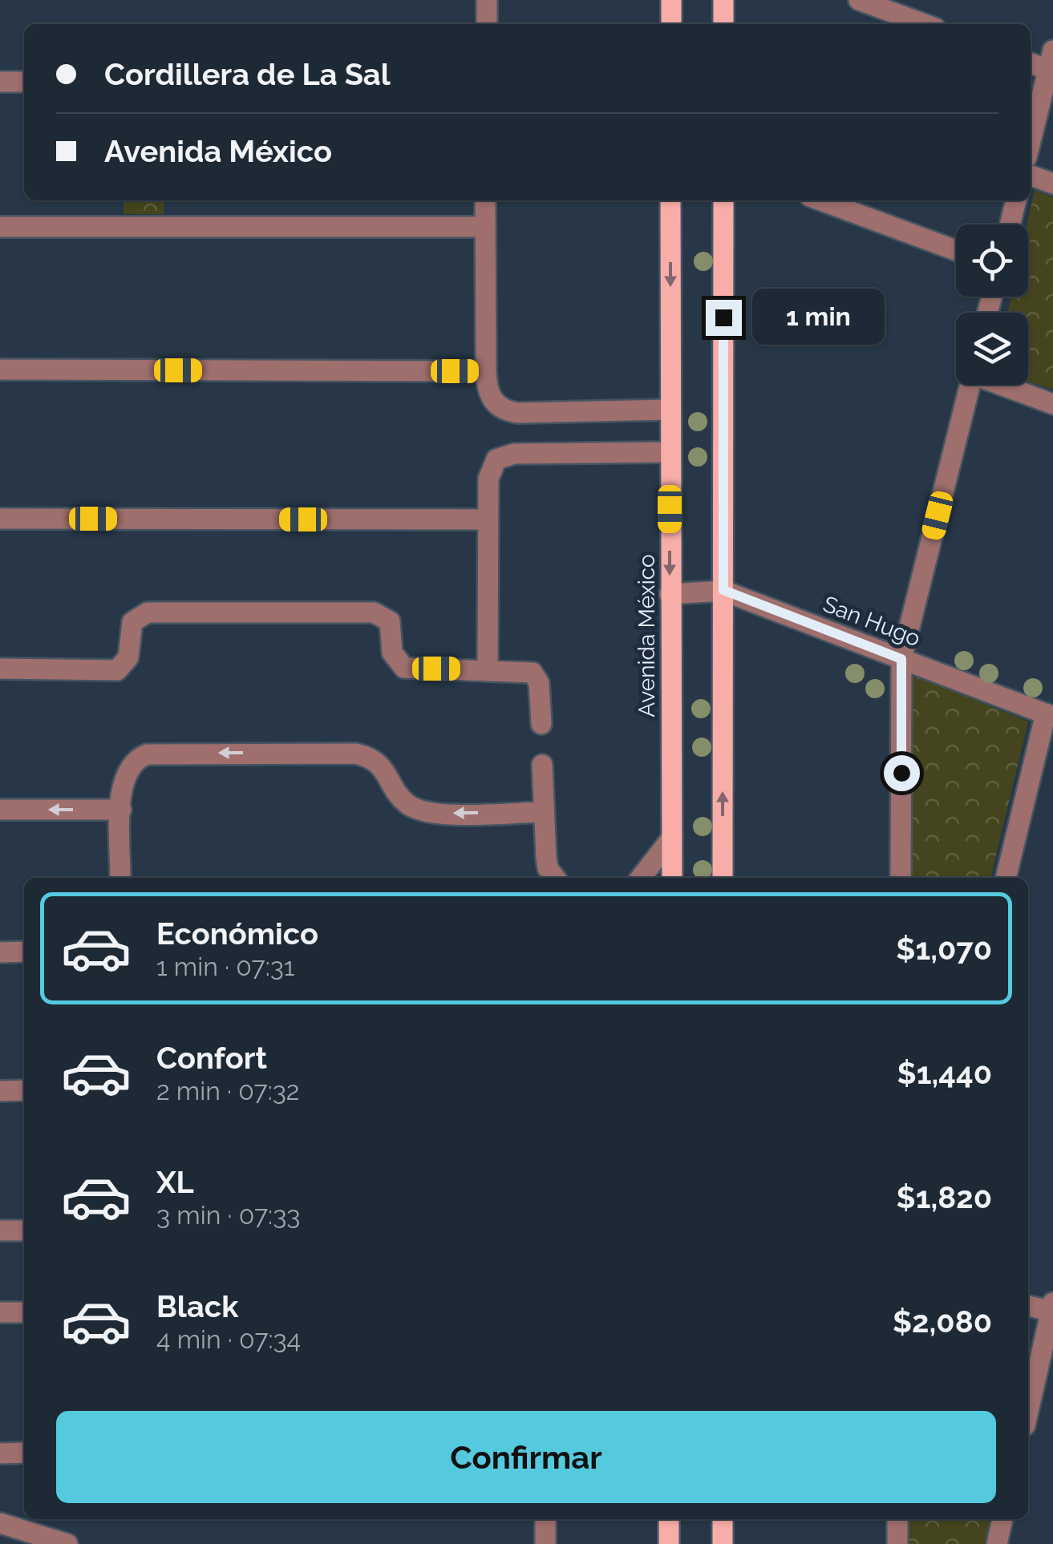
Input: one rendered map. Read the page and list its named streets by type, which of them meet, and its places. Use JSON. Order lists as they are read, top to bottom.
{
  "streets": {
    "main road": ["Avenida México"],
    "street": ["San Hugo"]
  },
  "crossings": [
    ["San Hugo", "Avenida México"]
  ],
  "page": {
    "banner": ["Cordillera de La Sal", "Avenida México"],
    "bubble": "1 min",
    "list": [
      {
        "name": "Económico",
        "note": "1 min · 07:31",
        "value": "$1,070"
      },
      {
        "name": "Confort",
        "note": "2 min · 07:32",
        "value": "$1,440"
      },
      {
        "name": "XL",
        "note": "3 min · 07:33",
        "value": "$1,820"
      },
      {
        "name": "Black",
        "note": "4 min · 07:34",
        "value": "$2,080"
      }
    ],
    "buttons": "Confirmar"
  }
}
